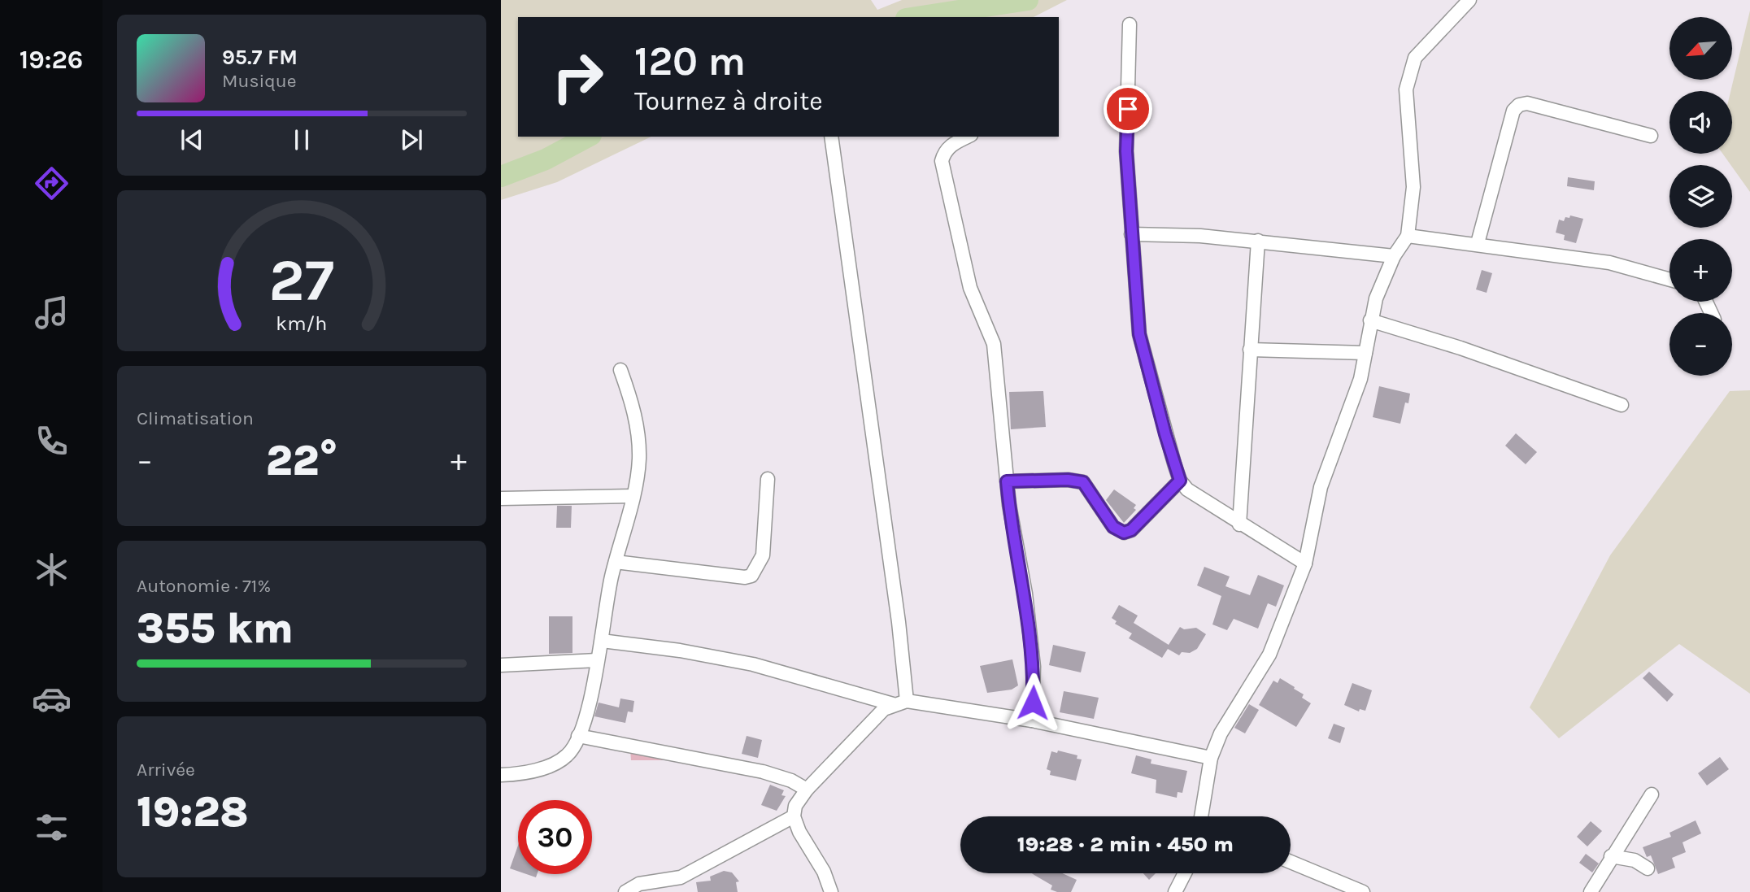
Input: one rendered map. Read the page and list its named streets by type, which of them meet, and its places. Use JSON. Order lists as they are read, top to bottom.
{
  "north": "bottom left",
  "page": {
    "tabs": "19:26",
    "map_buttons": ["+", "−"],
    "turn": ["120 m", "Tournez à droite"],
    "song": ["95.7 FM", "Musique"],
    "tile": [
      "Climatisation",
      ["Autonomie · 71%", "355 km"],
      ["Arrivée", "19:28"]
    ],
    "heat": ["−", "22°", "+"],
    "limit": "30",
    "trip": "19:28 · 2 min · 450 m",
    "gauge": ["27", "km/h"]
  }
}
